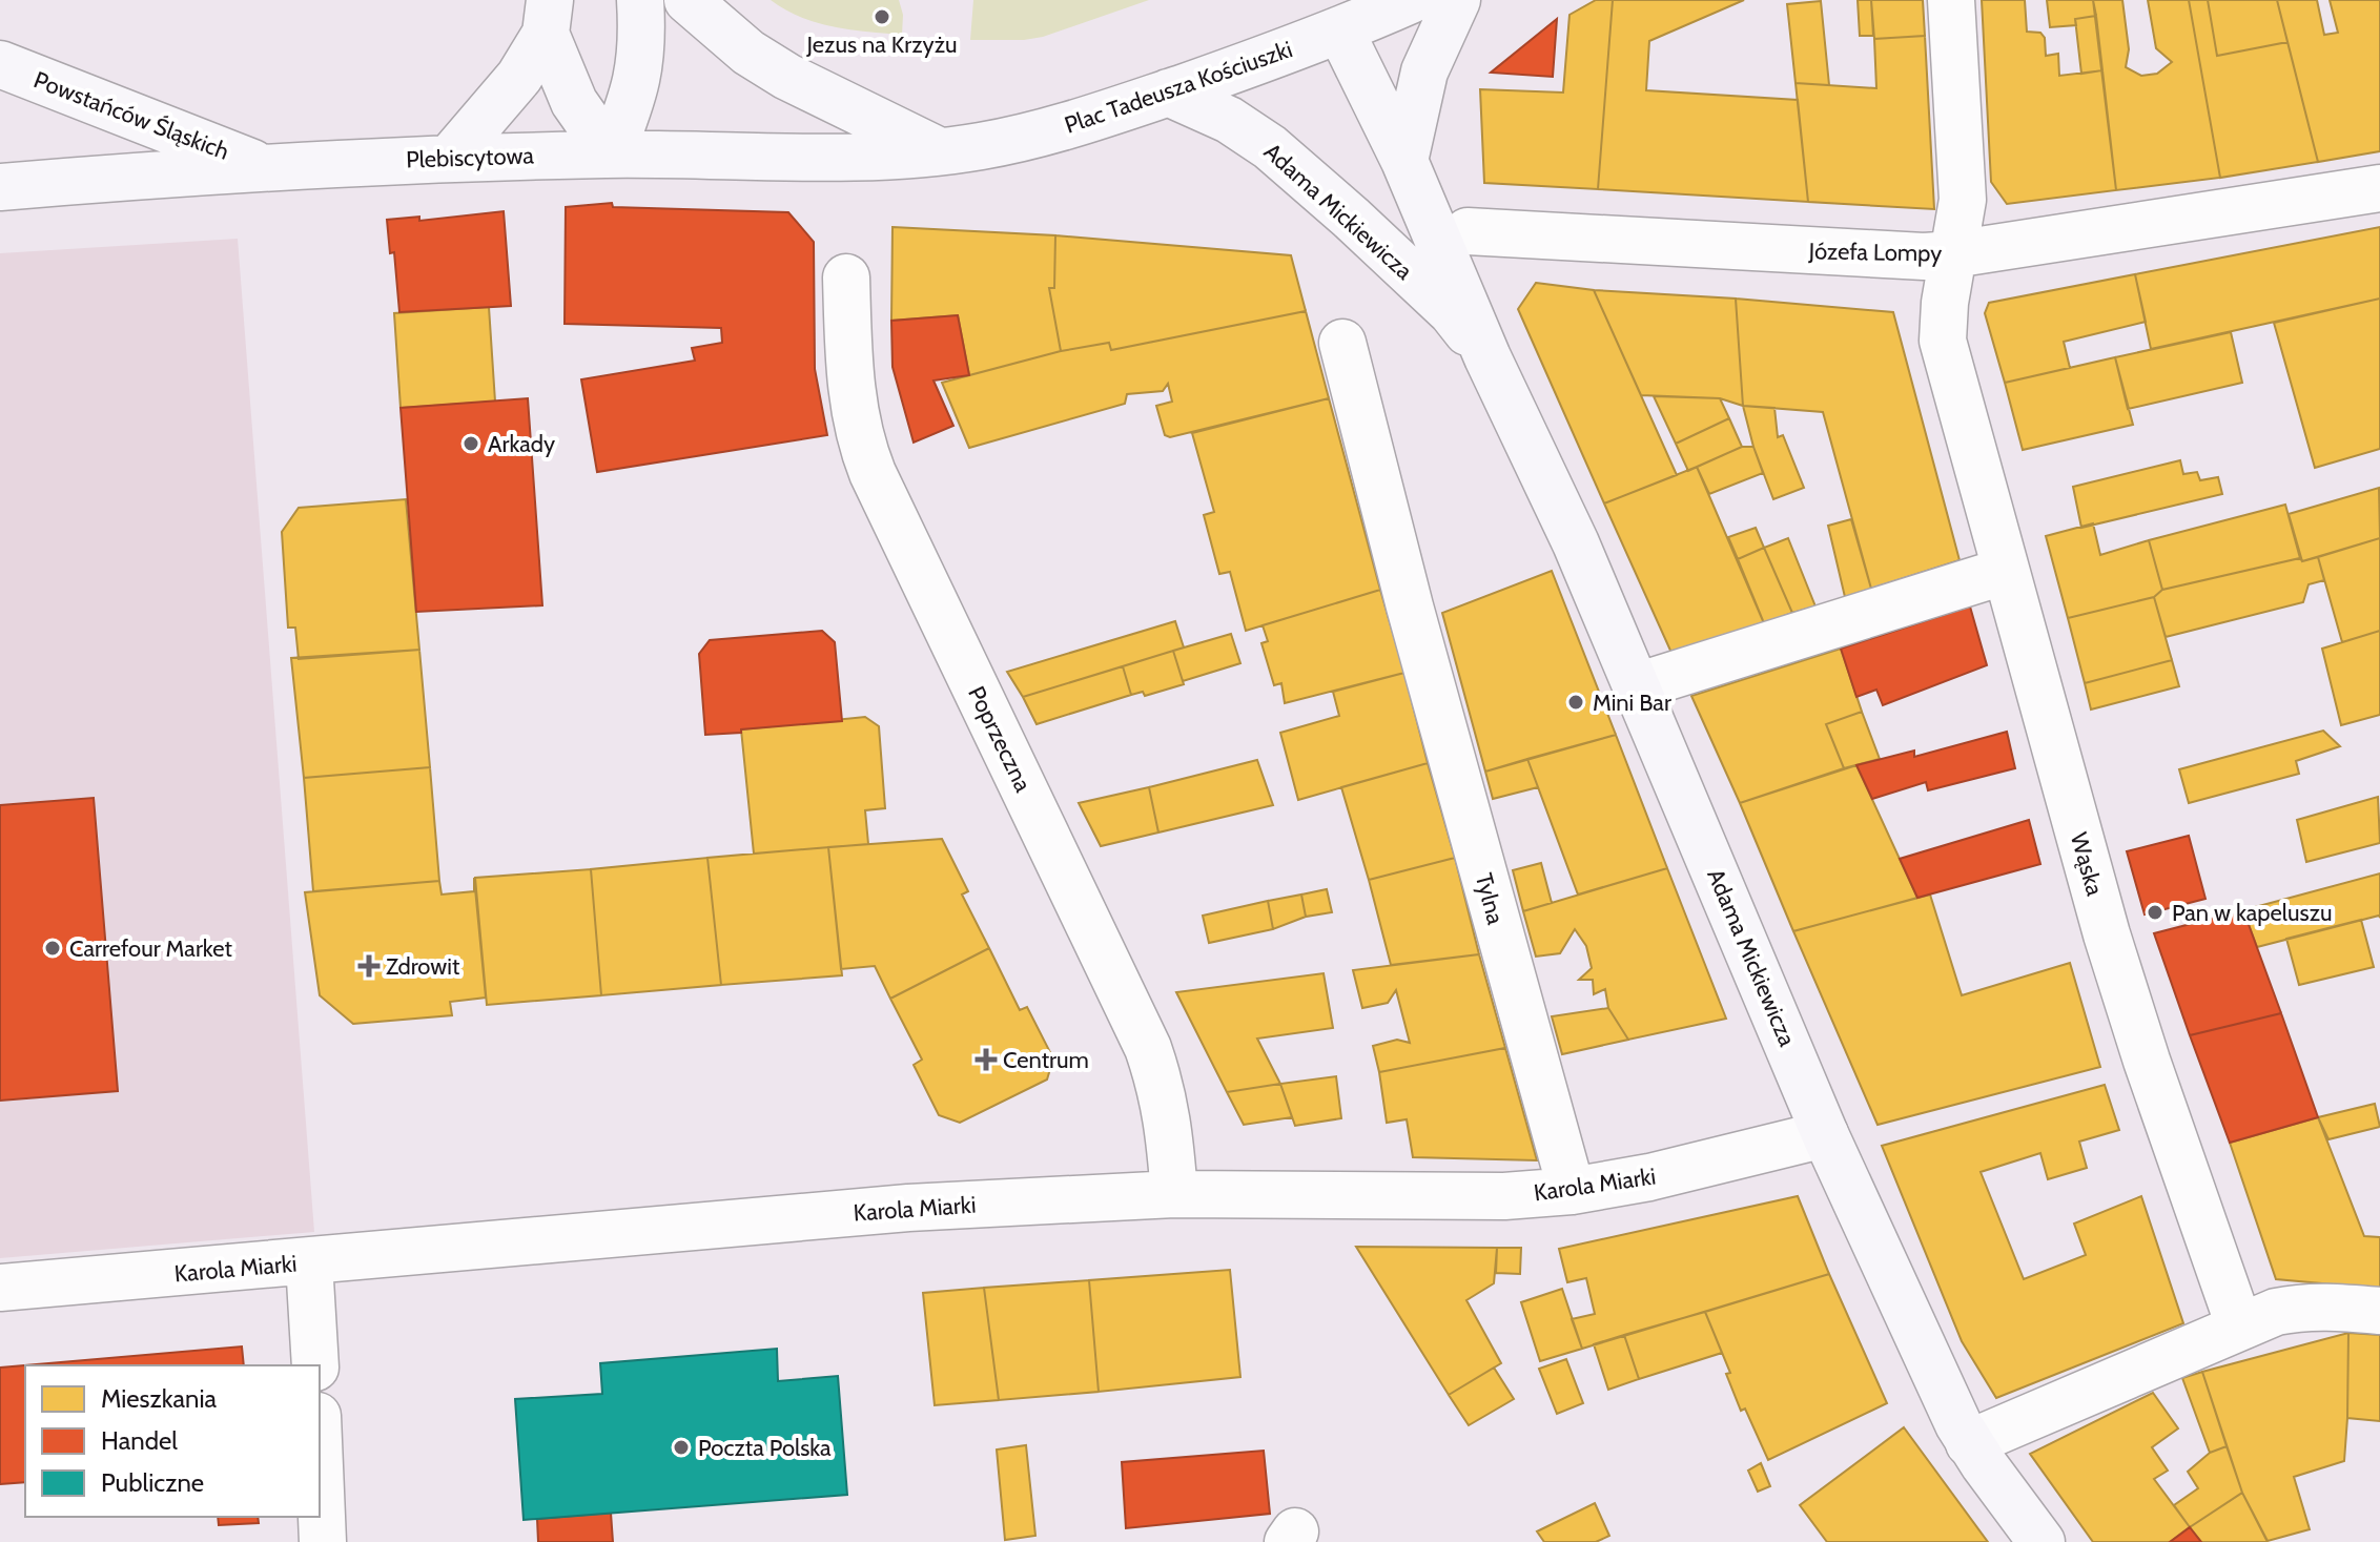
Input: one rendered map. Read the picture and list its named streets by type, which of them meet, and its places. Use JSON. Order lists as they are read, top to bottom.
{
  "streets": {
    "street": [
      "Plac Tadeusza Kościuszki",
      "Powstańców Śląskich",
      "Plebiscytowa",
      "Adama Mickiewicza",
      "Józefa Lompy",
      "Poprzeczna",
      "Wąska",
      "Tylna",
      "Karola Miarki"
    ]
  },
  "crossings": [
    ["Plac Tadeusza Kościuszki", "Plebiscytowa"],
    ["Plac Tadeusza Kościuszki", "Adama Mickiewicza"],
    ["Powstańców Śląskich", "Plebiscytowa"],
    ["Adama Mickiewicza", "Karola Miarki"],
    ["Józefa Lompy", "Wąska"],
    ["Poprzeczna", "Karola Miarki"],
    ["Tylna", "Karola Miarki"]
  ],
  "places": {
    "other": [
      "Jezus na Krzyżu",
      "Arkady",
      "Mini Bar",
      "Pan w kapeluszu",
      "Carrefour Market",
      "Poczta Polska"
    ],
    "health": ["Zdrowit", "Centrum"]
  },
  "legend": ["Mieszkania", "Handel", "Publiczne"]
}
